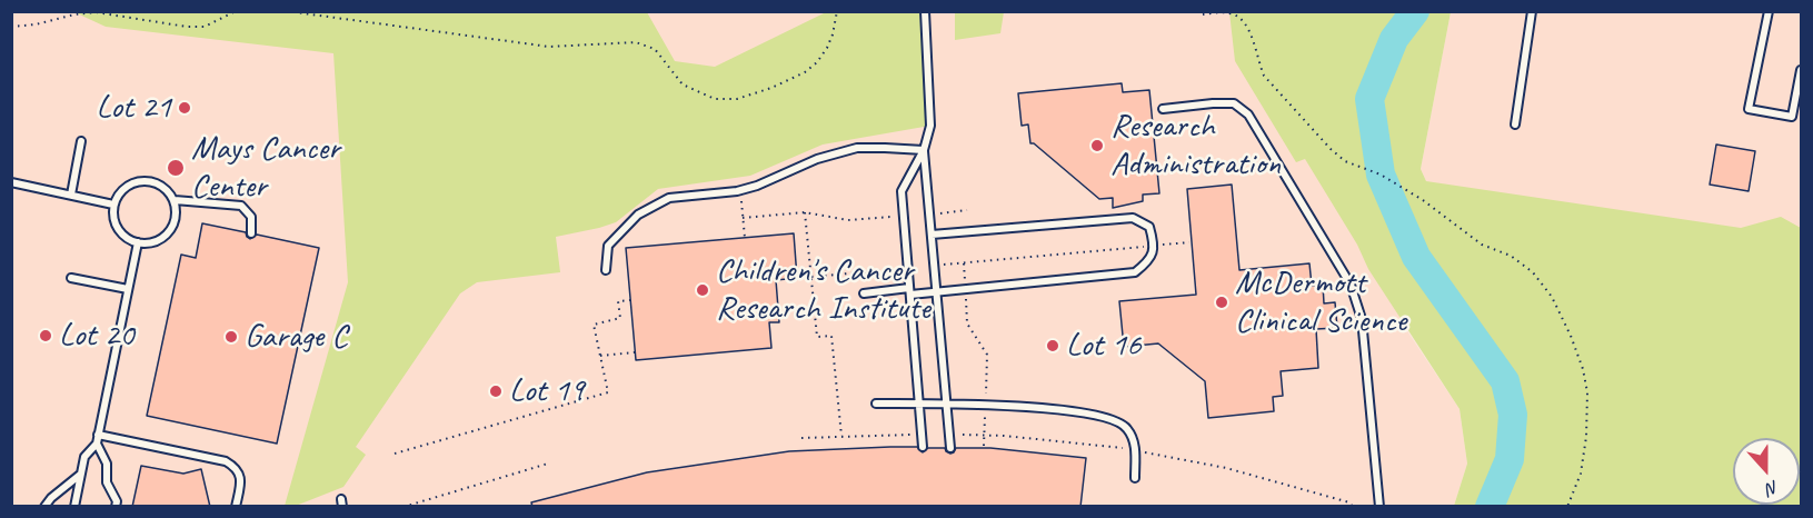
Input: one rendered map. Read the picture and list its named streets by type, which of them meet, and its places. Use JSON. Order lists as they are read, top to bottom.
{
  "places": [
    "Lot 21",
    "Research Administration",
    "Mays Cancer Center",
    "Children's Cancer Research Institute",
    "McDermott Clinical Science",
    "Lot 20",
    "Garage C",
    "Lot 16",
    "Lot 19"
  ],
  "north": "bottom"
}
